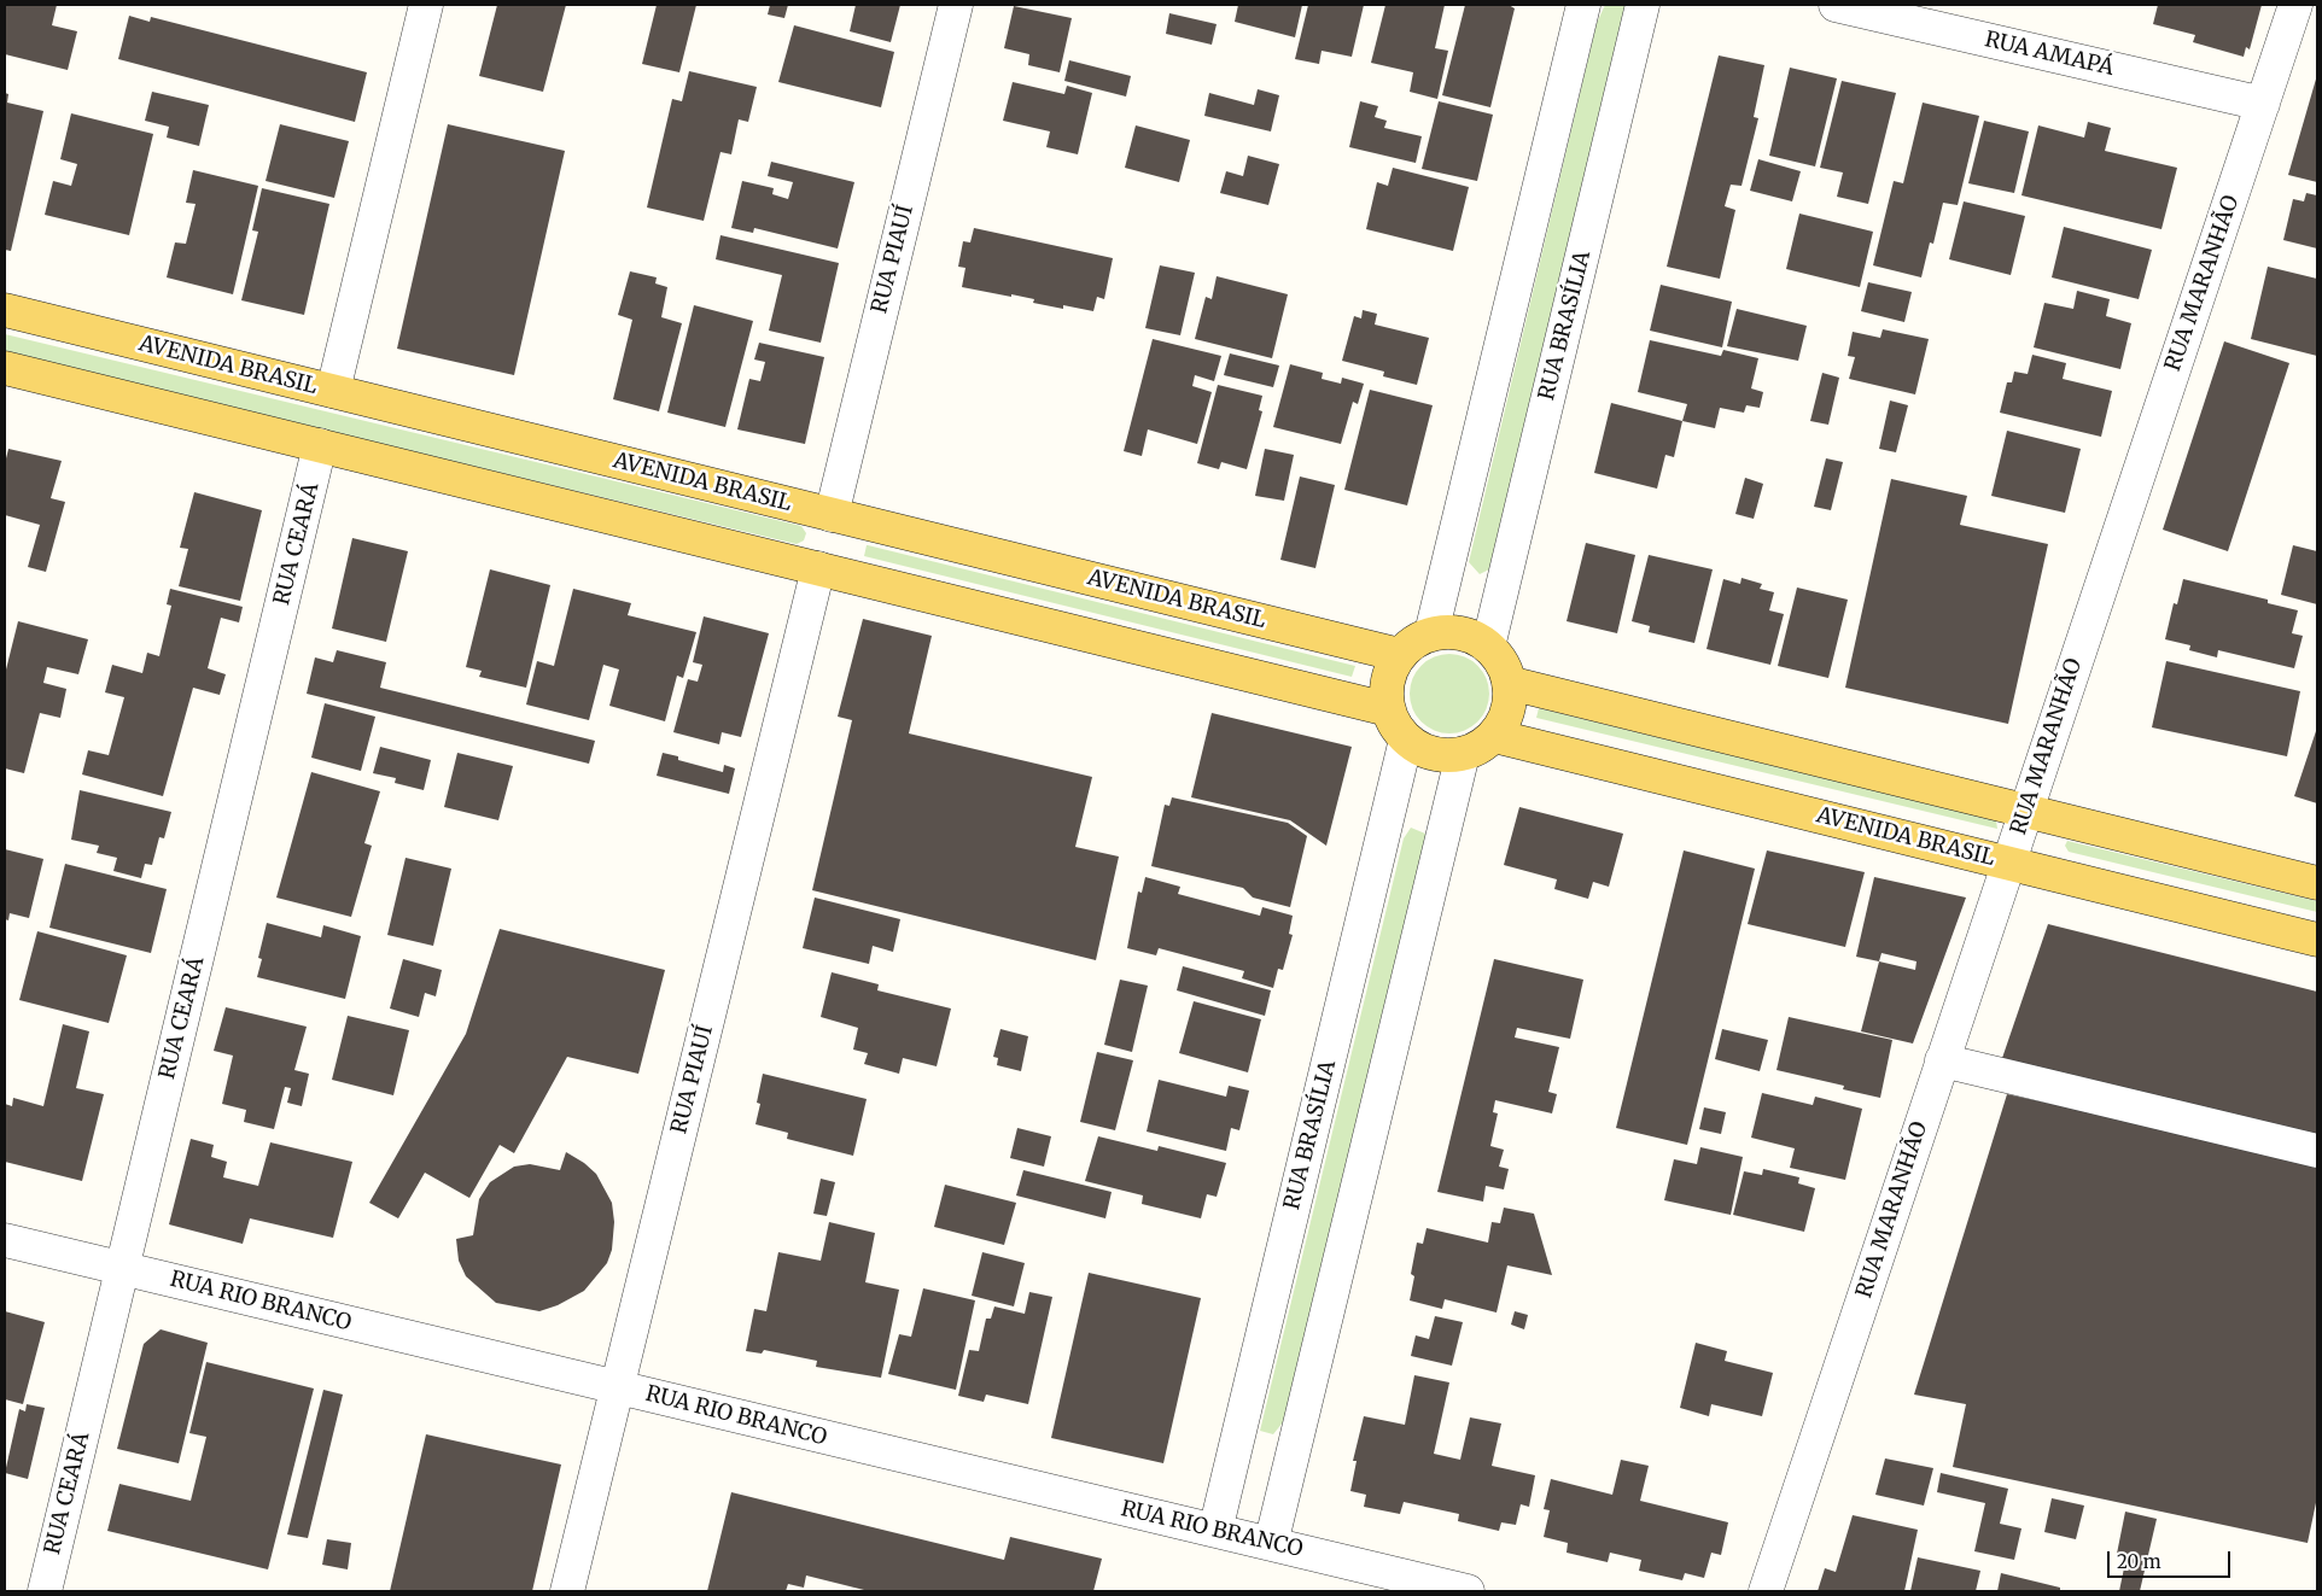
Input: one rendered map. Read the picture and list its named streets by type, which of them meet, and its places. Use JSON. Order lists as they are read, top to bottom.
{
  "streets": {
    "main road": ["AVENIDA BRASIL"],
    "street": [
      "RUA AMAPÁ",
      "RUA PIAUÍ",
      "RUA MARANHÃO",
      "RUA BRASÍLIA",
      "RUA CEARÁ",
      "RUA RIO BRANCO"
    ]
  },
  "crossings": [
    ["RUA AMAPÁ", "RUA MARANHÃO"],
    ["RUA PIAUÍ", "AVENIDA BRASIL"],
    ["RUA PIAUÍ", "RUA RIO BRANCO"],
    ["RUA MARANHÃO", "AVENIDA BRASIL"],
    ["RUA BRASÍLIA", "AVENIDA BRASIL"],
    ["RUA BRASÍLIA", "RUA RIO BRANCO"],
    ["RUA CEARÁ", "RUA RIO BRANCO"]
  ],
  "scale_bar": "20 m"
}
